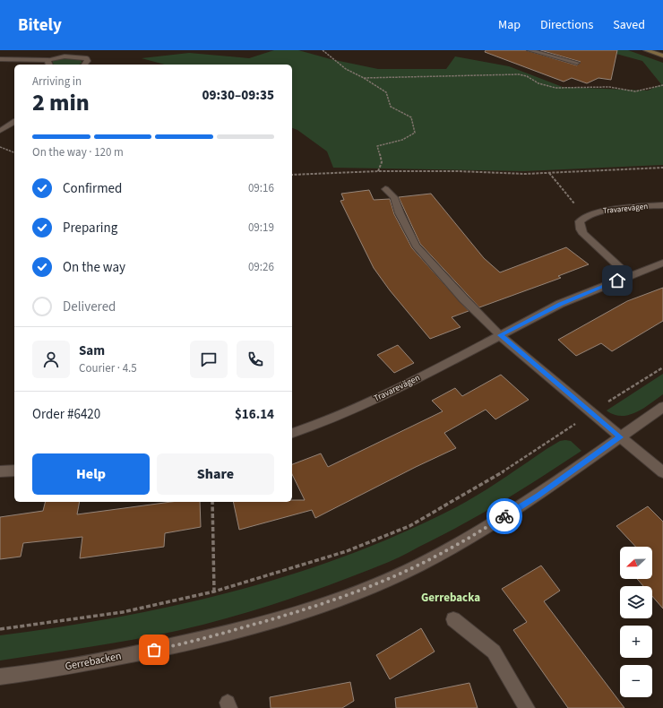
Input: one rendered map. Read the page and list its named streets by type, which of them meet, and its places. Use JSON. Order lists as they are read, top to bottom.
{
  "streets": {
    "street": ["Travarevägen", "Gerrebacken"]
  },
  "districts": ["Gerrebacka"],
  "north": "left",
  "page": {
    "header": "Bitely",
    "nav": ["Map", "Directions", "Saved"],
    "heading": ["2 min", "Arriving in", "09:30–09:35"],
    "panel": [
      "Sam",
      "Courier · 4.5",
      "Order #6420",
      "$16.14"
    ],
    "bar": "On the way · 120 m",
    "list": [
      ["Confirmed", "09:16"],
      ["Preparing", "09:19"],
      ["On the way", "09:26"],
      "Delivered"
    ],
    "buttons": ["Help", "Share"],
    "map_buttons": ["+", "−"]
  }
}
